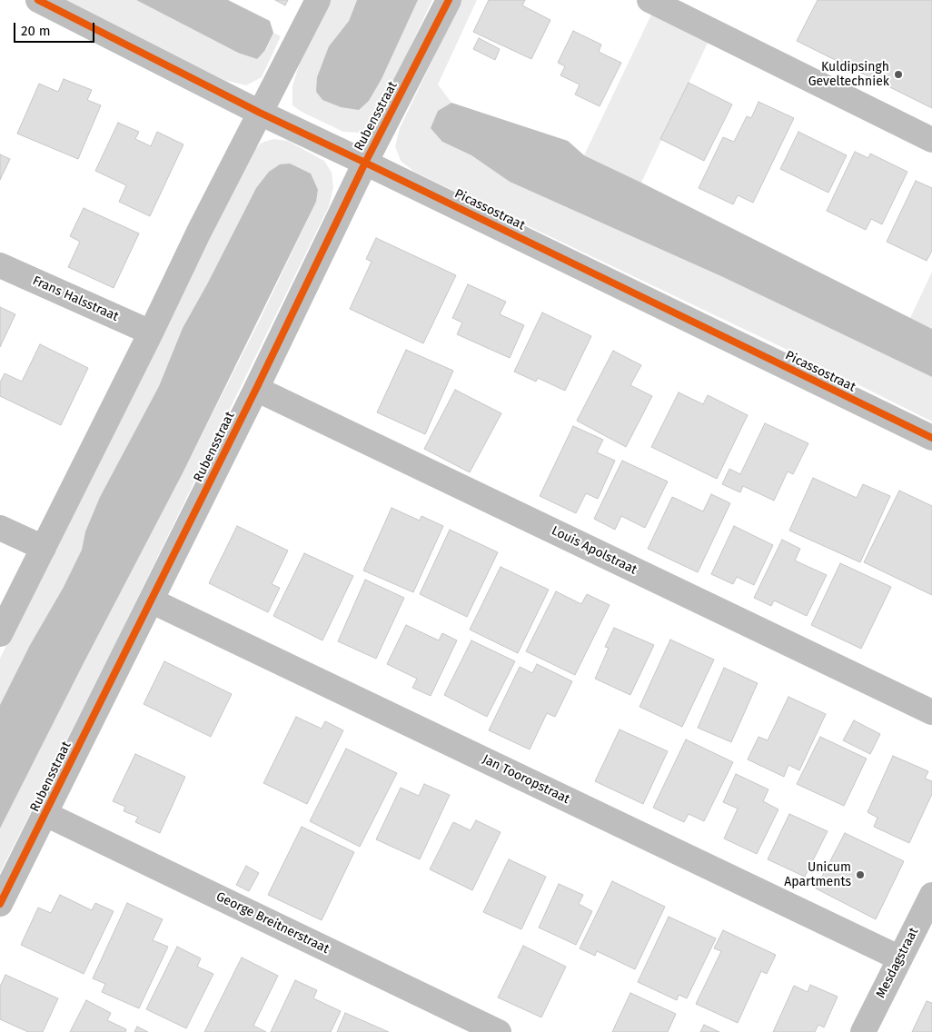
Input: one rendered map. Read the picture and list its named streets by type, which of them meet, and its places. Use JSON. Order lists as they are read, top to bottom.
{
  "streets": {
    "street": [
      "Rubensstraat",
      "Picassostraat",
      "Frans Halsstraat",
      "Louis Apolstraat",
      "Jan Tooropstraat",
      "George Breitnerstraat",
      "Mesdagstraat"
    ]
  },
  "crossings": [
    ["Rubensstraat", "Picassostraat"],
    ["Rubensstraat", "Louis Apolstraat"],
    ["Rubensstraat", "Jan Tooropstraat"],
    ["Rubensstraat", "George Breitnerstraat"],
    ["Jan Tooropstraat", "Mesdagstraat"]
  ],
  "places": ["Kuldipsingh Geveltechniek", "Unicum Apartments"],
  "scale_bar": "20 m"
}
